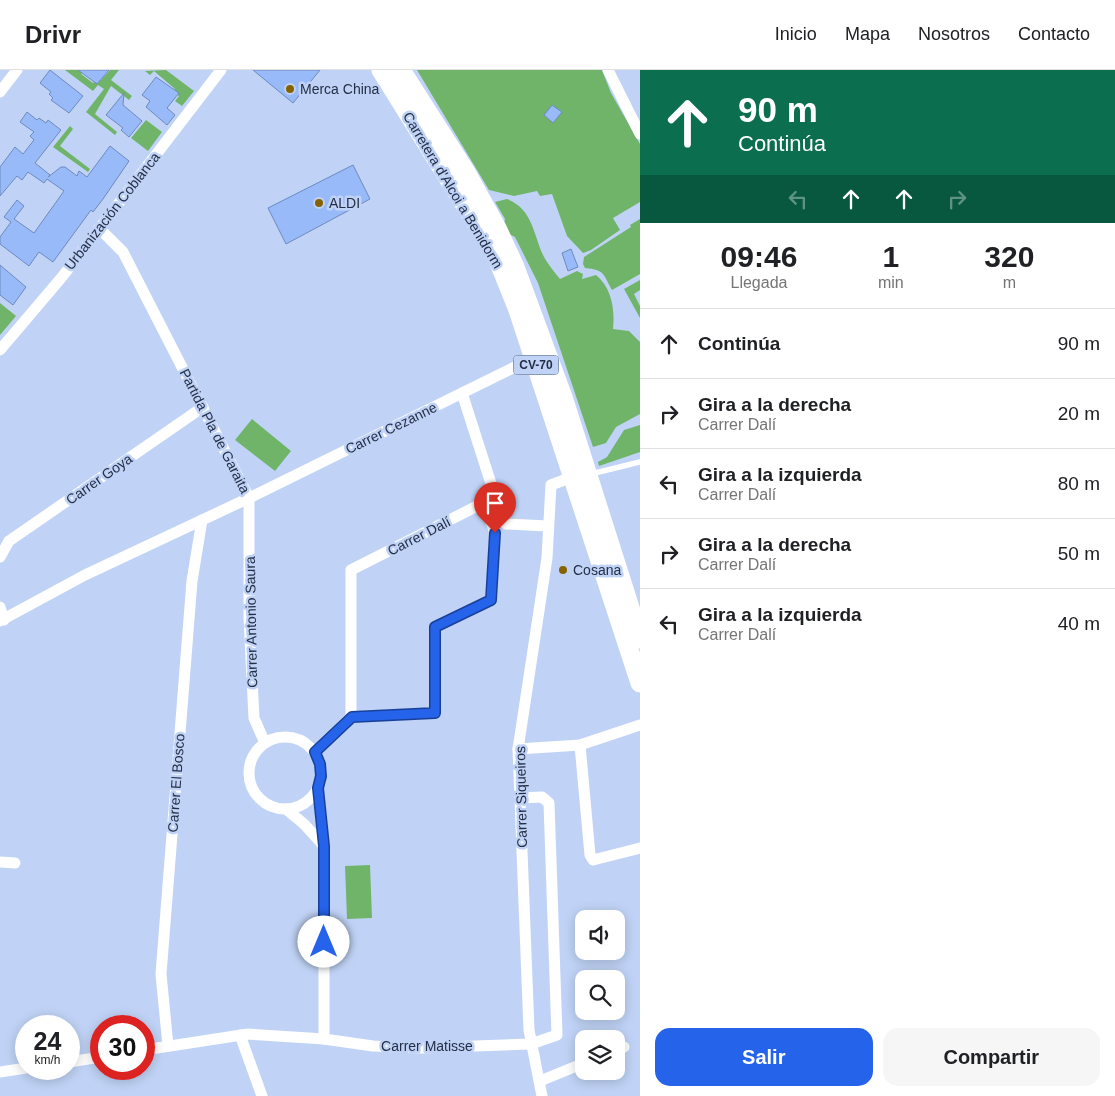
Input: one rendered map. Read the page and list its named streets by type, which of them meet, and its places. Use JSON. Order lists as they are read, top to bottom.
{
  "streets": {
    "main road": ["Carretera d'Alcoi a Benidorm", "CV-70"],
    "street": [
      "Urbanización Coblanca",
      "Carrer Cezanne",
      "Partida Pla de Garaita",
      "Carrer Goya",
      "Carrer Dalí",
      "Carrer Antonio Saura",
      "Carrer El Bosco",
      "Carrer Siqueiros",
      "Carrer Matisse"
    ]
  },
  "crossings": [
    ["Carretera d'Alcoi a Benidorm", "Carrer Cezanne"],
    ["Carretera d'Alcoi a Benidorm", "Carrer Siqueiros"],
    ["Urbanización Coblanca", "Partida Pla de Garaita"],
    ["Carrer Cezanne", "Partida Pla de Garaita"],
    ["Carrer Cezanne", "Carrer Antonio Saura"],
    ["Partida Pla de Garaita", "Carrer Goya"],
    ["Partida Pla de Garaita", "Carrer Antonio Saura"],
    ["Partida Pla de Garaita", "Carrer El Bosco"],
    ["Carrer El Bosco", "Carrer Matisse"],
    ["Carrer Siqueiros", "Carrer Matisse"]
  ],
  "places": ["Merca China", "ALDI", "Cosana"],
  "page": {
    "header": "Drivr",
    "nav": [
      "Inicio",
      "Mapa",
      "Nosotros",
      "Contacto"
    ],
    "turn": ["90 m", "Continúa"],
    "eta": [
      "09:46",
      "Llegada",
      "1",
      "min",
      "320",
      "m"
    ],
    "list": [
      {
        "name": "Continúa",
        "value": "90 m"
      },
      {
        "name": "Gira a la derecha",
        "note": "Carrer Dalí",
        "value": "20 m"
      },
      {
        "name": "Gira a la izquierda",
        "note": "Carrer Dalí",
        "value": "80 m"
      },
      {
        "name": "Gira a la derecha",
        "note": "Carrer Dalí",
        "value": "50 m"
      },
      {
        "name": "Gira a la izquierda",
        "note": "Carrer Dalí",
        "value": "40 m"
      }
    ],
    "speed": "24 km/h",
    "limit": "30",
    "buttons": ["Salir", "Compartir"]
  }
}
